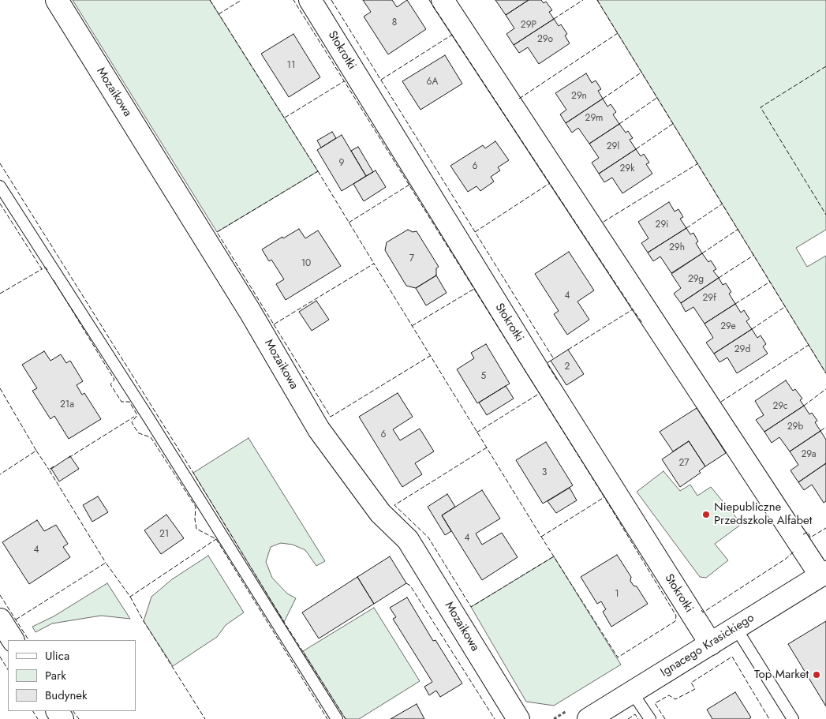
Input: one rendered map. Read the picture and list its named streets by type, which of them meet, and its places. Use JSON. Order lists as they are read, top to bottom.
{
  "streets": {
    "street": ["Stokrotki", "Mozaikowa", "Ignacego Krasickiego"]
  },
  "crossings": [
    ["Stokrotki", "Ignacego Krasickiego"]
  ],
  "places": ["Niepubliczne Przedszkole Alfabet", "Top Market"],
  "house_numbers": [
    "8",
    "29P",
    "29o",
    "11",
    "6A",
    "29n",
    "29m",
    "29l",
    "9",
    "6",
    "29k",
    "29i",
    "29h",
    "7",
    "10",
    "29g",
    "4",
    "29f",
    "29e",
    "29d",
    "2",
    "5",
    "21a",
    "29c",
    "29b",
    "6",
    "29a",
    "27",
    "3",
    "21",
    "4",
    "4",
    "1"
  ],
  "legend": ["Ulica", "Park", "Budynek"]
}
